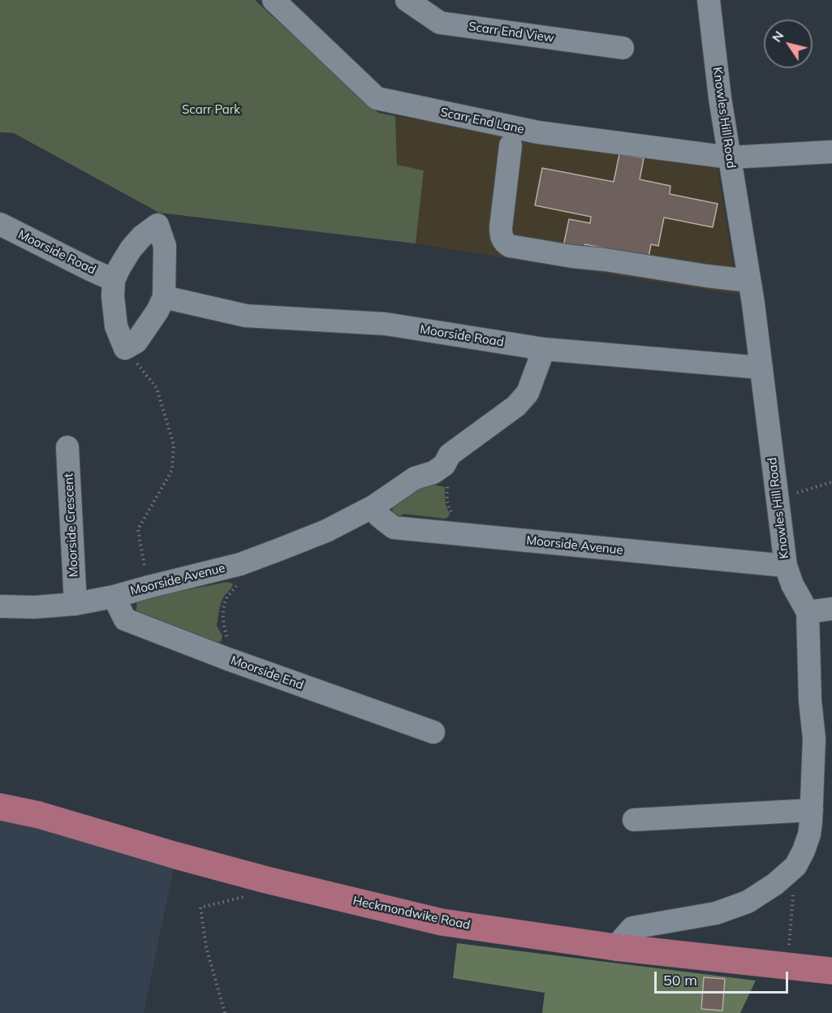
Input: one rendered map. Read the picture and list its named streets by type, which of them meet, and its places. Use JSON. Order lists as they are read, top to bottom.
{
  "streets": {
    "main road": ["Heckmondwike Road"],
    "street": [
      "Scarr End View",
      "Knowles Hill Road",
      "Scarr End Lane",
      "Moorside Road",
      "Moorside Crescent",
      "Moorside Avenue",
      "Moorside End"
    ]
  },
  "crossings": [
    ["Knowles Hill Road", "Scarr End Lane"],
    ["Knowles Hill Road", "Moorside Road"],
    ["Knowles Hill Road", "Moorside Avenue"],
    ["Knowles Hill Road", "Heckmondwike Road"],
    ["Moorside Road", "Moorside Avenue"],
    ["Moorside Crescent", "Moorside Avenue"],
    ["Moorside Avenue", "Moorside End"]
  ],
  "parks": ["Scarr Park"],
  "scale_bar": "50 m",
  "north": "top left"
}
